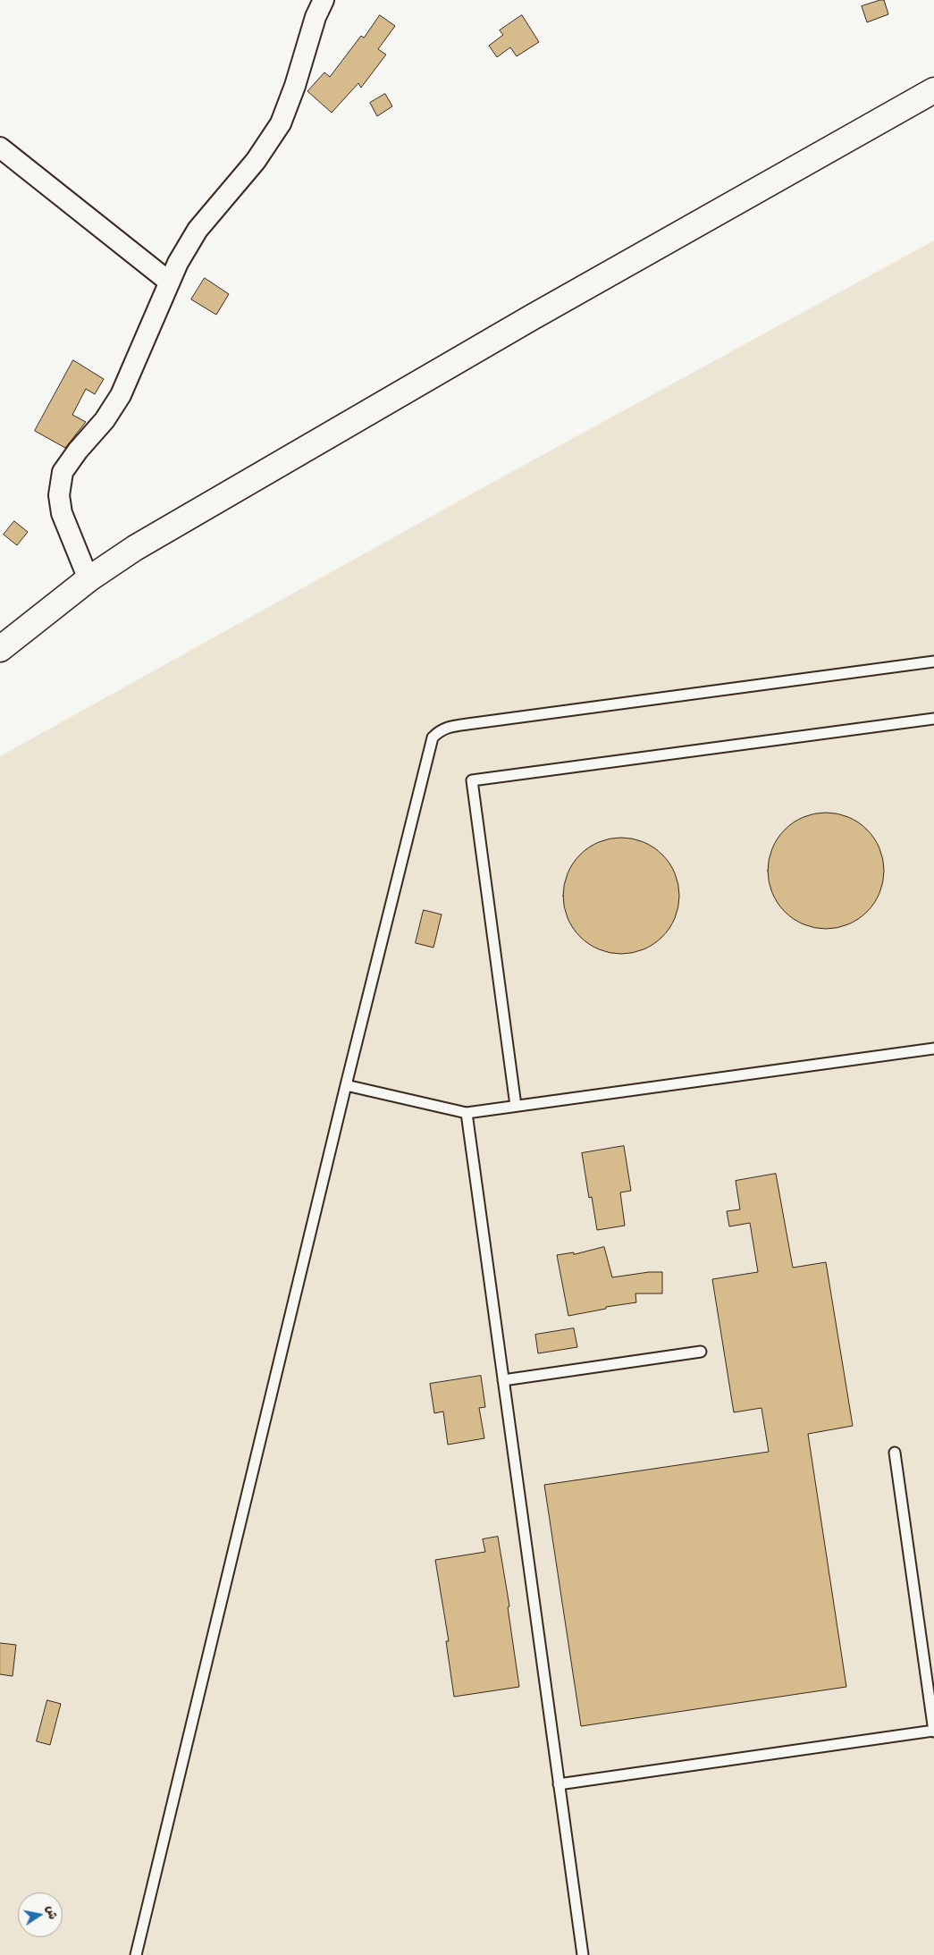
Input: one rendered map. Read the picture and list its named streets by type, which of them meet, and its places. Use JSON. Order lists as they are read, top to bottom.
{
  "north": "right"
}
